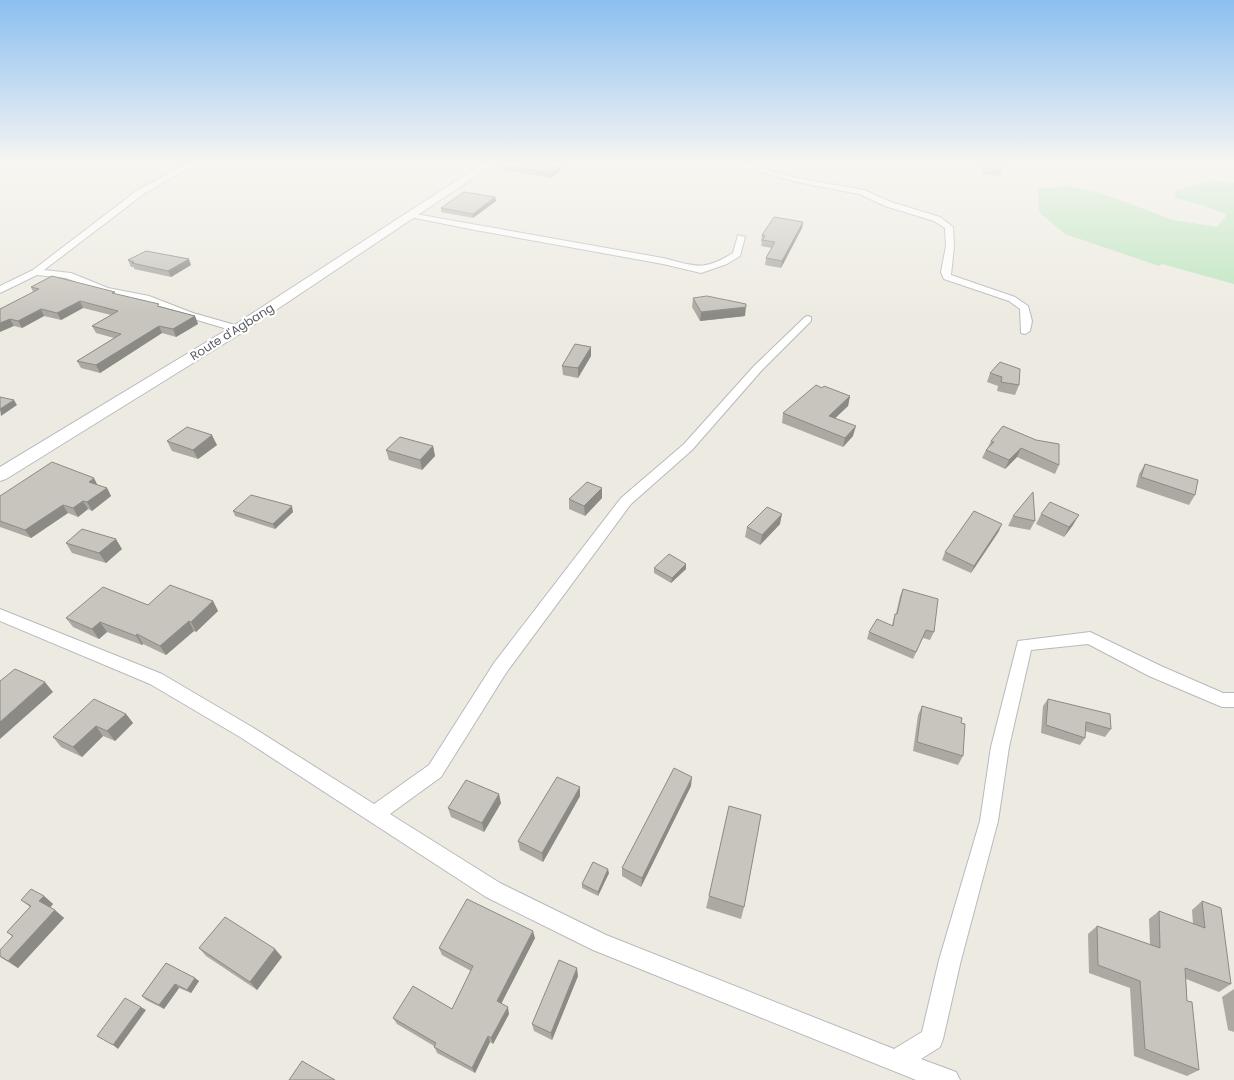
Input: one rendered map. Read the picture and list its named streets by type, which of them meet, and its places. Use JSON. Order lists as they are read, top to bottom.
{
  "streets": {
    "main road": ["Route d'Agbang"]
  }
}
